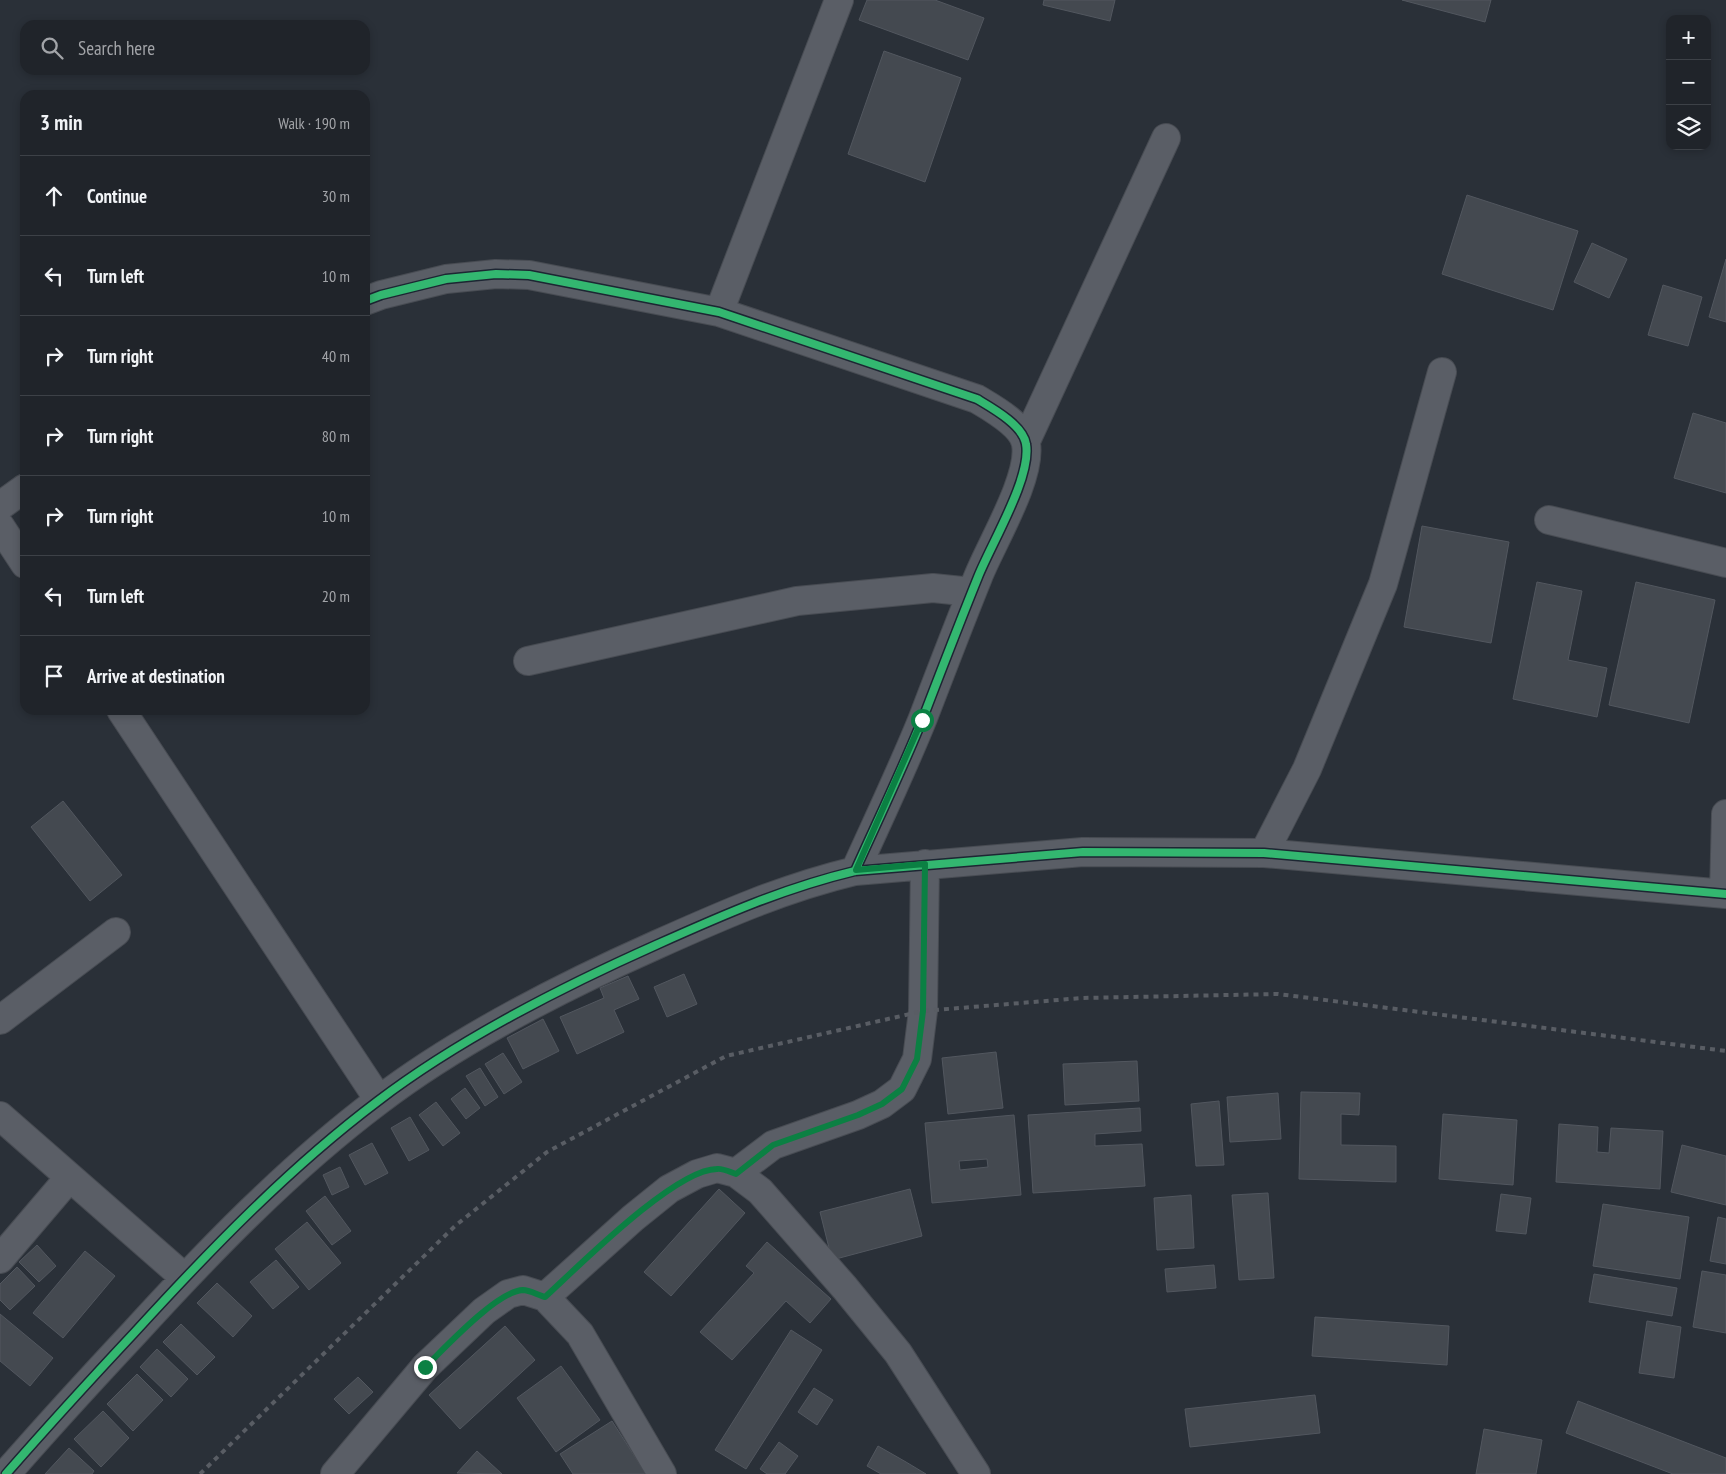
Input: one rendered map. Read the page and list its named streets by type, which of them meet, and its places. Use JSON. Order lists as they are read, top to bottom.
{
  "page": {
    "map_buttons": ["+", "−"],
    "search": "Search here",
    "heading": ["3 min", "Walk · 190 m"],
    "list": [
      ["Continue", "30 m"],
      ["Turn left", "10 m"],
      ["Turn right", "40 m"],
      ["Turn right", "80 m"],
      ["Turn right", "10 m"],
      ["Turn left", "20 m"],
      "Arrive at destination"
    ]
  }
}
